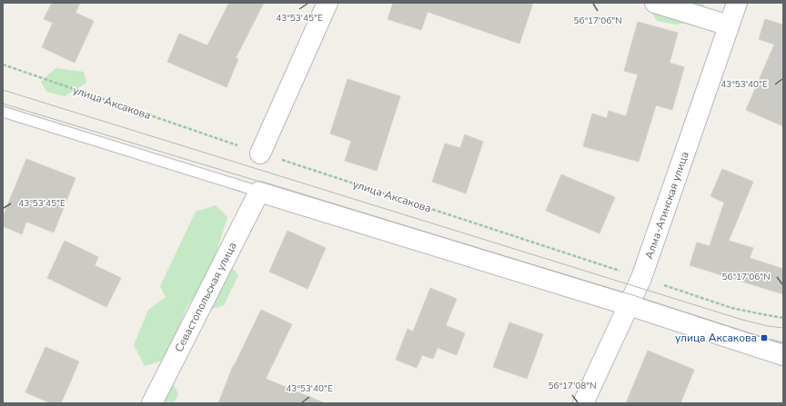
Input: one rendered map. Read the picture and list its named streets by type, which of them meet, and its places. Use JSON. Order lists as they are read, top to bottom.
{
  "streets": {
    "street": ["Алма-Атинская улица", "Севастопольская улица"],
    "path": ["улица Аксакова"]
  },
  "crossings": [
    ["улица Аксакова", "Алма-Атинская улица"]
  ],
  "places": {
    "transit": ["улица Аксакова"]
  },
  "coordinates": [
    "43°53'45\"E",
    "56°17'06\"N",
    "43°53'40\"E",
    "56°17'08\"N"
  ]
}
